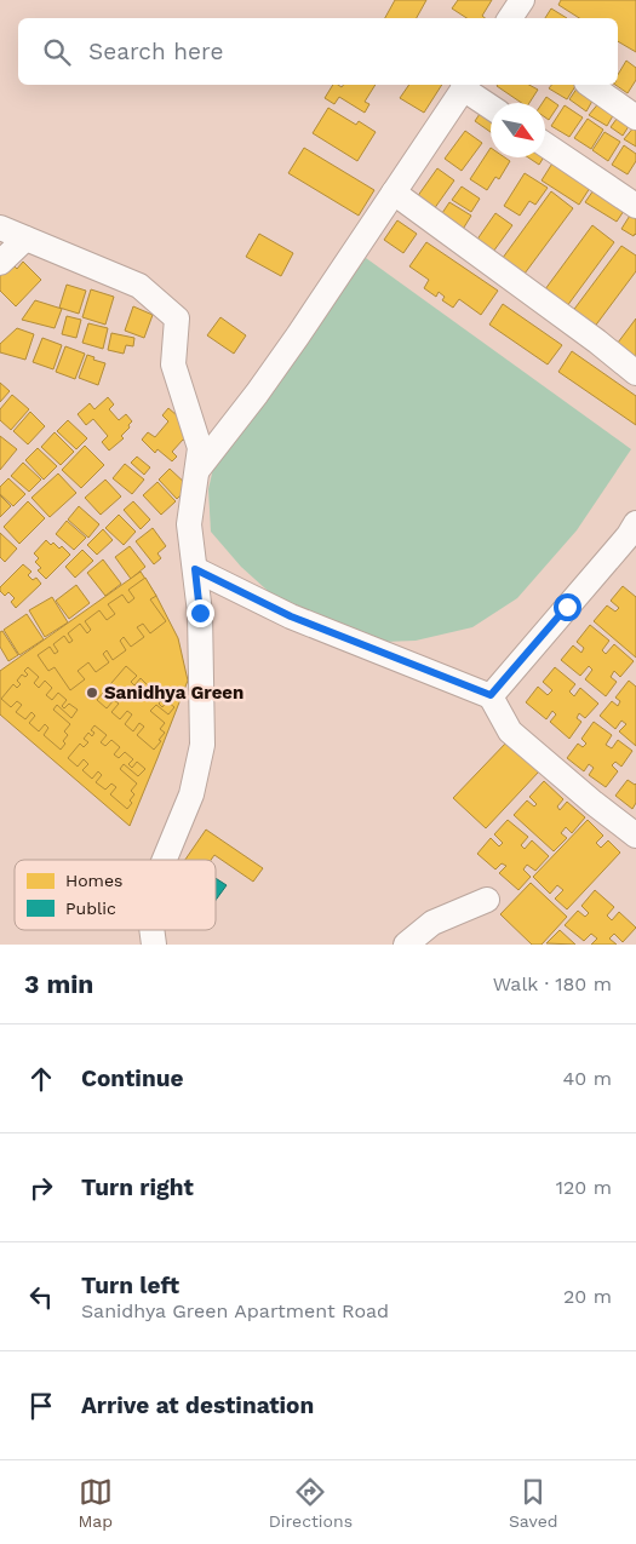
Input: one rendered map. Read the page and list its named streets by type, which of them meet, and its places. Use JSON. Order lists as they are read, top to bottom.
{
  "places": ["Sanidhya Green"],
  "legend": ["Homes", "Public"],
  "north": "bottom right",
  "page": {
    "search": "Search here",
    "heading": ["3 min", "Walk · 180 m"],
    "list": [
      ["Continue", "40 m"],
      ["Turn right", "120 m"],
      ["Turn left", "Sanidhya Green Apartment Road", "20 m"],
      "Arrive at destination"
    ],
    "nav": ["Map", "Directions", "Saved"]
  }
}
